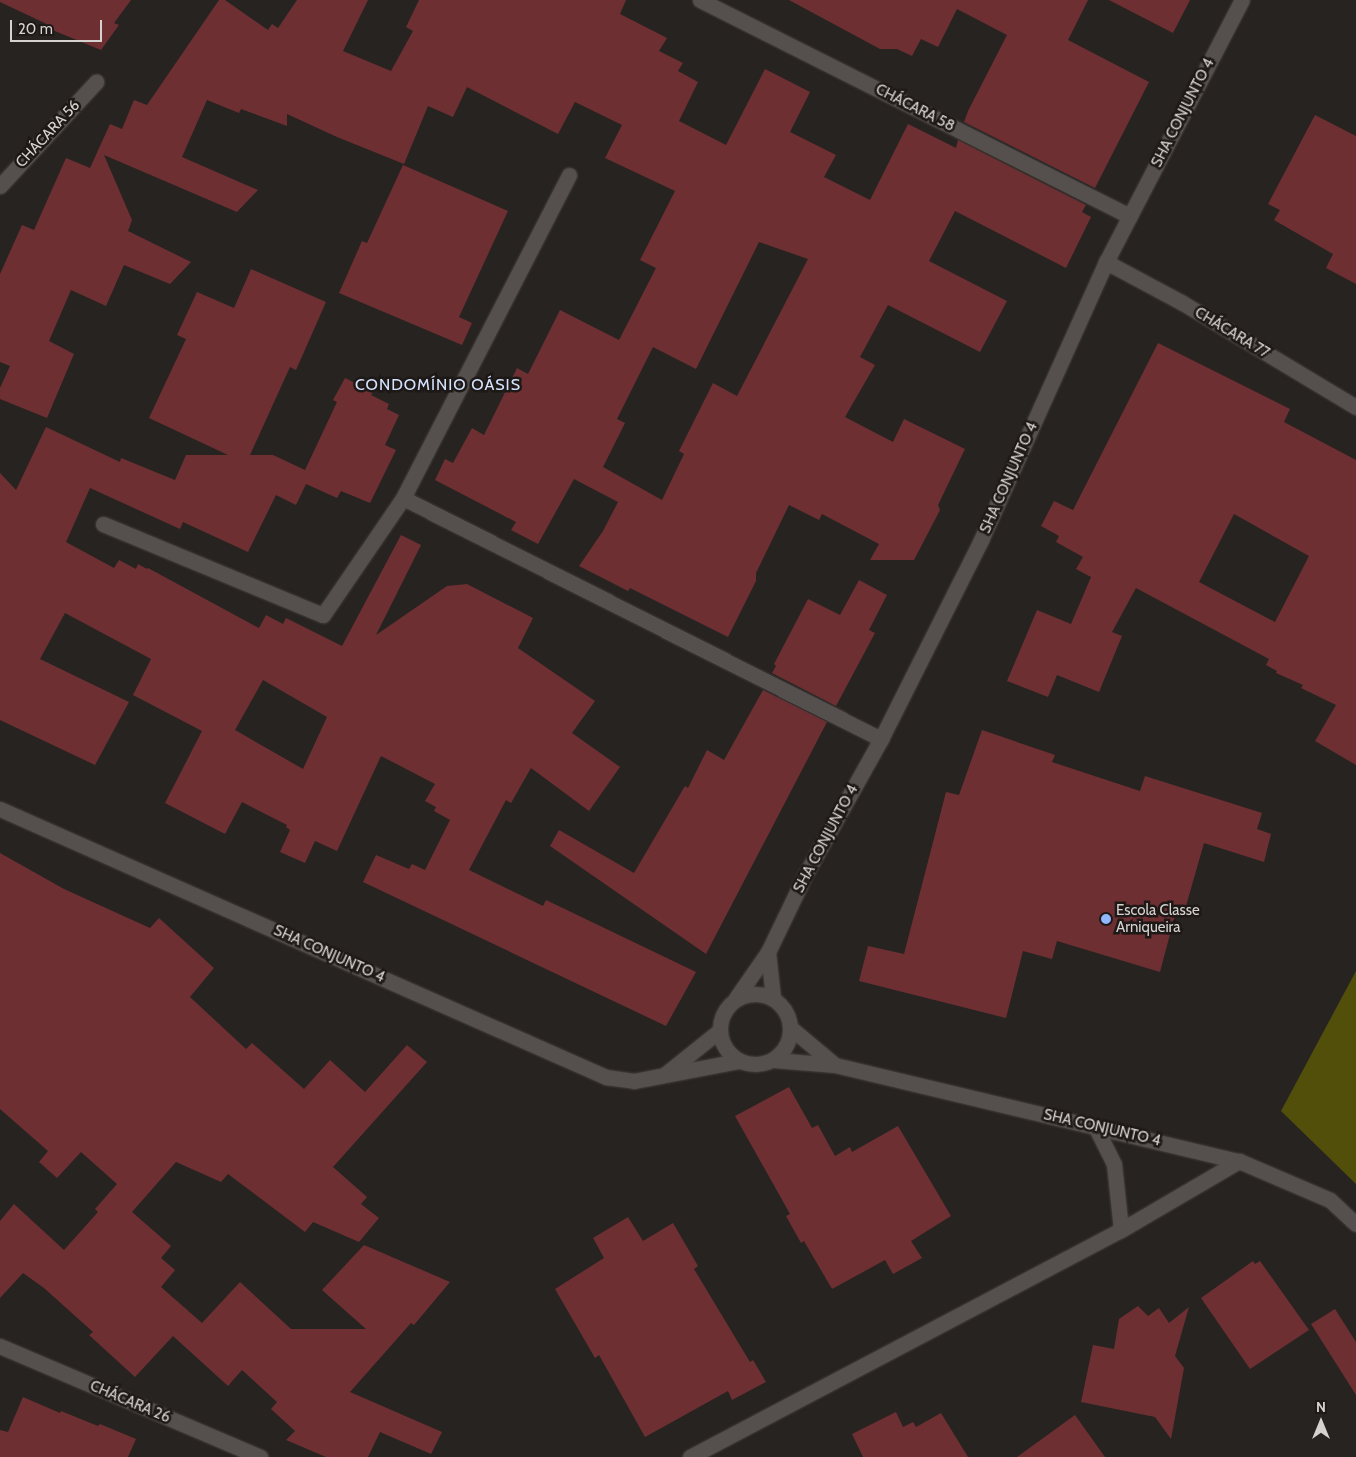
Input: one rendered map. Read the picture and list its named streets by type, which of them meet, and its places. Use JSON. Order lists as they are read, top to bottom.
{
  "streets": {
    "street": [
      "CHÁCARA 58",
      "SHA CONJUNTO 4",
      "CHÁCARA 56",
      "CHÁCARA 77",
      "CHÁCARA 26"
    ]
  },
  "crossings": [
    ["CHÁCARA 58", "SHA CONJUNTO 4"],
    ["SHA CONJUNTO 4", "CHÁCARA 77"]
  ],
  "districts": ["CONDOMÍNIO OÁSIS"],
  "places": ["Escola Classe Arniqueira"],
  "scale_bar": "20 m",
  "north": "top"
}
